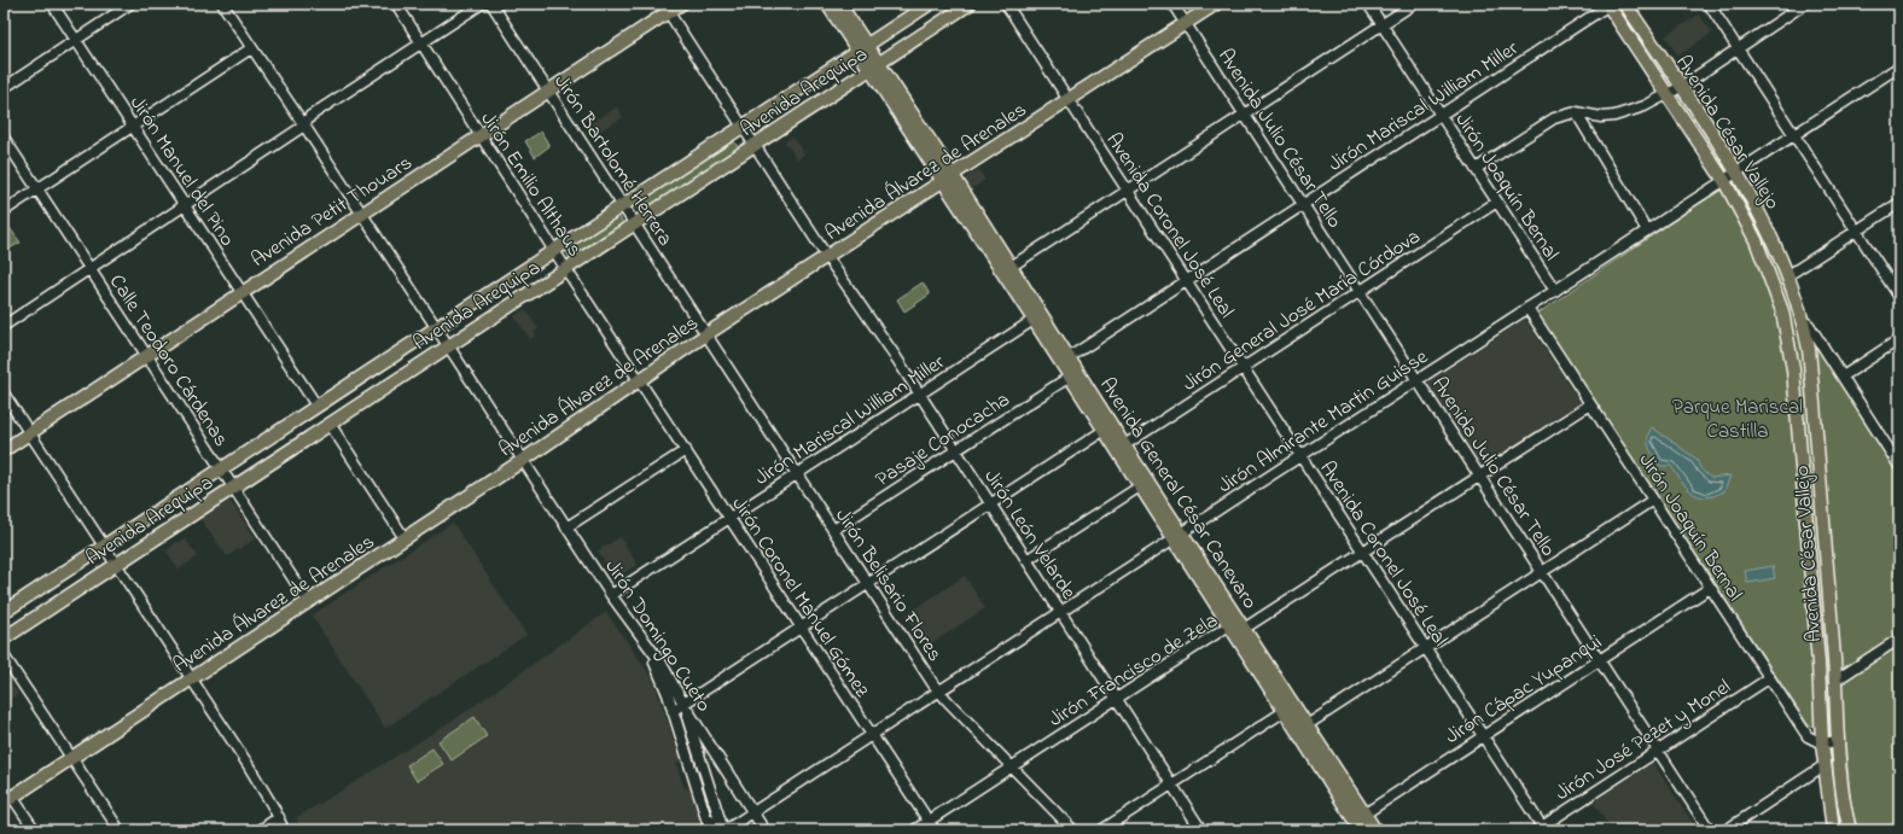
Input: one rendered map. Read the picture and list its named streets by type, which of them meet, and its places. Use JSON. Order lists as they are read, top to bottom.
{
  "streets": {
    "main road": [
      "Avenida Arequipa",
      "Avenida César Vallejo",
      "Avenida Álvarez de Arenales",
      "Avenida Petit Thouars",
      "Avenida General César Canevaro"
    ],
    "street": [
      "Jirón Mariscal William Miller",
      "Avenida Julio César Tello",
      "Jirón Bartolomé Herrera",
      "Jirón Manuel del Pino",
      "Jirón Emilio Althaus",
      "Jirón Joaquín Bernal",
      "Avenida Coronel José Leal",
      "Jirón General José María Córdova",
      "Calle Teodoro Cárdenas",
      "Jirón Almirante Martin Guisse",
      "Pasaje Conocacha",
      "Jirón León Velarde",
      "Jirón Belisario Flores",
      "Jirón Coronel Manuel Gómez",
      "Jirón Domingo Cueto",
      "Jirón Francisco de Zela",
      "Jirón Cápac Yupanqui",
      "Jirón José Pezet y Monel"
    ]
  },
  "crossings": [
    ["Avenida Arequipa", "Jirón Bartolomé Herrera"],
    ["Avenida Arequipa", "Jirón Manuel del Pino"],
    ["Avenida Arequipa", "Jirón Emilio Althaus"],
    ["Avenida Arequipa", "Calle Teodoro Cárdenas"],
    ["Avenida Arequipa", "Jirón León Velarde"],
    ["Avenida Arequipa", "Jirón Domingo Cueto"],
    ["Jirón Mariscal William Miller", "Avenida César Vallejo"],
    ["Jirón Mariscal William Miller", "Avenida Julio César Tello"],
    ["Jirón Mariscal William Miller", "Jirón Joaquín Bernal"],
    ["Jirón Mariscal William Miller", "Avenida Coronel José Leal"],
    ["Jirón Mariscal William Miller", "Avenida General César Canevaro"],
    ["Jirón Mariscal William Miller", "Jirón León Velarde"],
    ["Jirón Mariscal William Miller", "Jirón Belisario Flores"],
    ["Jirón Mariscal William Miller", "Jirón Coronel Manuel Gómez"],
    ["Jirón Mariscal William Miller", "Jirón Domingo Cueto"],
    ["Avenida César Vallejo", "Jirón Joaquín Bernal"],
    ["Avenida César Vallejo", "Jirón Almirante Martin Guisse"],
    ["Avenida Julio César Tello", "Avenida Álvarez de Arenales"],
    ["Avenida Julio César Tello", "Jirón General José María Córdova"],
    ["Avenida Julio César Tello", "Jirón Almirante Martin Guisse"],
    ["Avenida Julio César Tello", "Jirón Francisco de Zela"],
    ["Avenida Julio César Tello", "Jirón Cápac Yupanqui"],
    ["Avenida Julio César Tello", "Jirón José Pezet y Monel"],
    ["Jirón Bartolomé Herrera", "Avenida Álvarez de Arenales"],
    ["Jirón Bartolomé Herrera", "Avenida Petit Thouars"],
    ["Jirón Bartolomé Herrera", "Jirón Belisario Flores"],
    ["Jirón Manuel del Pino", "Avenida Petit Thouars"],
    ["Avenida Álvarez de Arenales", "Jirón Emilio Althaus"],
    ["Avenida Álvarez de Arenales", "Avenida Coronel José Leal"],
    ["Avenida Álvarez de Arenales", "Calle Teodoro Cárdenas"],
    ["Avenida Álvarez de Arenales", "Avenida General César Canevaro"],
    ["Avenida Álvarez de Arenales", "Jirón León Velarde"],
    ["Avenida Álvarez de Arenales", "Jirón Belisario Flores"],
    ["Avenida Álvarez de Arenales", "Jirón Coronel Manuel Gómez"],
    ["Avenida Álvarez de Arenales", "Jirón Domingo Cueto"],
    ["Jirón Emilio Althaus", "Avenida Petit Thouars"],
    ["Jirón Emilio Althaus", "Jirón Coronel Manuel Gómez"],
    ["Jirón Joaquín Bernal", "Jirón General José María Córdova"],
    ["Jirón Joaquín Bernal", "Jirón Almirante Martin Guisse"],
    ["Jirón Joaquín Bernal", "Jirón Francisco de Zela"],
    ["Jirón Joaquín Bernal", "Jirón Cápac Yupanqui"],
    ["Jirón Joaquín Bernal", "Jirón José Pezet y Monel"],
    ["Avenida Petit Thouars", "Calle Teodoro Cárdenas"],
    ["Avenida Petit Thouars", "Jirón León Velarde"],
    ["Avenida Petit Thouars", "Jirón Domingo Cueto"],
    ["Avenida Coronel José Leal", "Jirón General José María Córdova"],
    ["Avenida Coronel José Leal", "Jirón Almirante Martin Guisse"],
    ["Avenida Coronel José Leal", "Jirón Francisco de Zela"],
    ["Avenida Coronel José Leal", "Jirón Cápac Yupanqui"],
    ["Avenida Coronel José Leal", "Jirón José Pezet y Monel"],
    ["Jirón General José María Córdova", "Avenida General César Canevaro"],
    ["Jirón Almirante Martin Guisse", "Avenida General César Canevaro"],
    ["Jirón Almirante Martin Guisse", "Jirón León Velarde"],
    ["Jirón Almirante Martin Guisse", "Jirón Belisario Flores"],
    ["Jirón Almirante Martin Guisse", "Jirón Coronel Manuel Gómez"],
    ["Jirón Almirante Martin Guisse", "Jirón Domingo Cueto"],
    ["Pasaje Conocacha", "Avenida General César Canevaro"],
    ["Pasaje Conocacha", "Jirón León Velarde"],
    ["Pasaje Conocacha", "Jirón Belisario Flores"],
    ["Avenida General César Canevaro", "Jirón Francisco de Zela"],
    ["Avenida General César Canevaro", "Jirón Cápac Yupanqui"],
    ["Jirón León Velarde", "Jirón Francisco de Zela"],
    ["Jirón Belisario Flores", "Jirón Francisco de Zela"],
    ["Jirón Coronel Manuel Gómez", "Jirón Francisco de Zela"]
  ],
  "parks": ["Parque Mariscal Castilla"]
}
